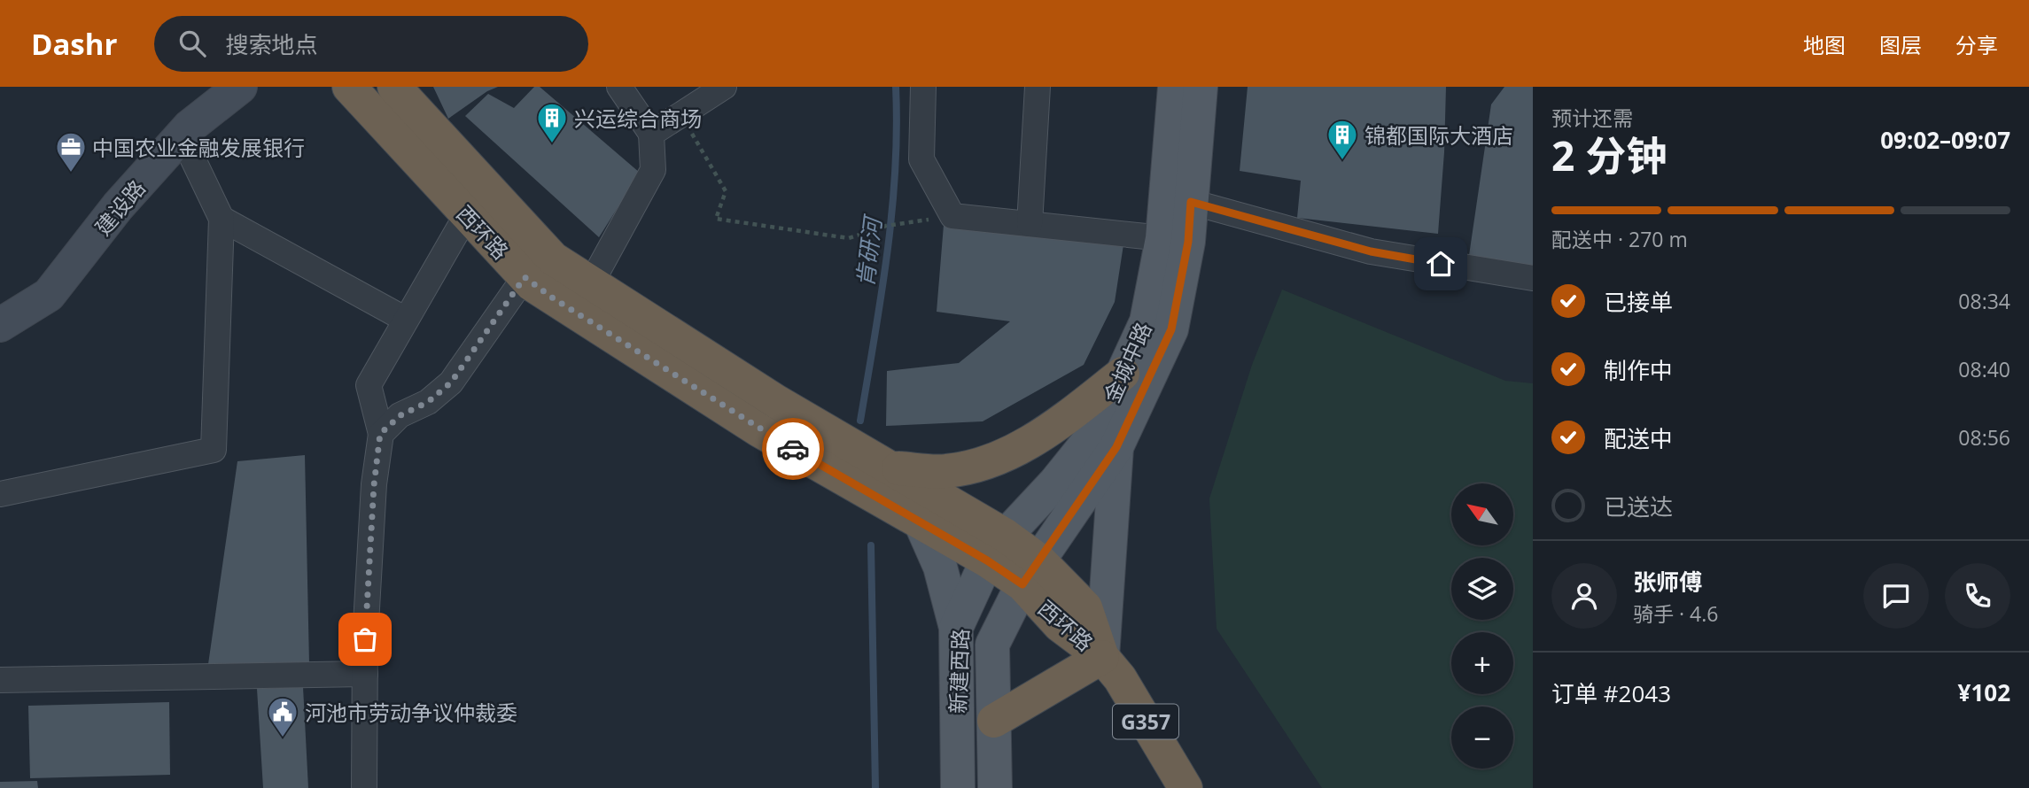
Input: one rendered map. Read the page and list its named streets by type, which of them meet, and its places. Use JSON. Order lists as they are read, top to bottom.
{
  "streets": {
    "highway": ["西环路", "G357"],
    "main road": ["金城中路", "新建西路"],
    "street": ["建设路"]
  },
  "crossings": [
    ["西环路", "金城中路"],
    ["西环路", "新建西路"],
    ["金城中路", "新建西路"]
  ],
  "water": ["肯研河"],
  "places": {
    "building": ["兴运综合商场", "锦都国际大酒店"],
    "office": ["中国农业金融发展银行"],
    "public building": ["河池市劳动争议仲裁委"]
  },
  "north": "top left",
  "page": {
    "header": "Dashr",
    "search": "搜索地点",
    "nav": ["地图", "图层", "分享"],
    "heading": ["2 分钟", "预计还需", "09:02–09:07"],
    "panel": [
      "张师傅",
      "骑手 · 4.6",
      "订单 #2043",
      "¥102"
    ],
    "bar": "配送中 · 270 m",
    "list": [
      ["已接单", "08:34"],
      ["制作中", "08:40"],
      ["配送中", "08:56"],
      "已送达"
    ],
    "map_buttons": ["+", "−"]
  }
}
